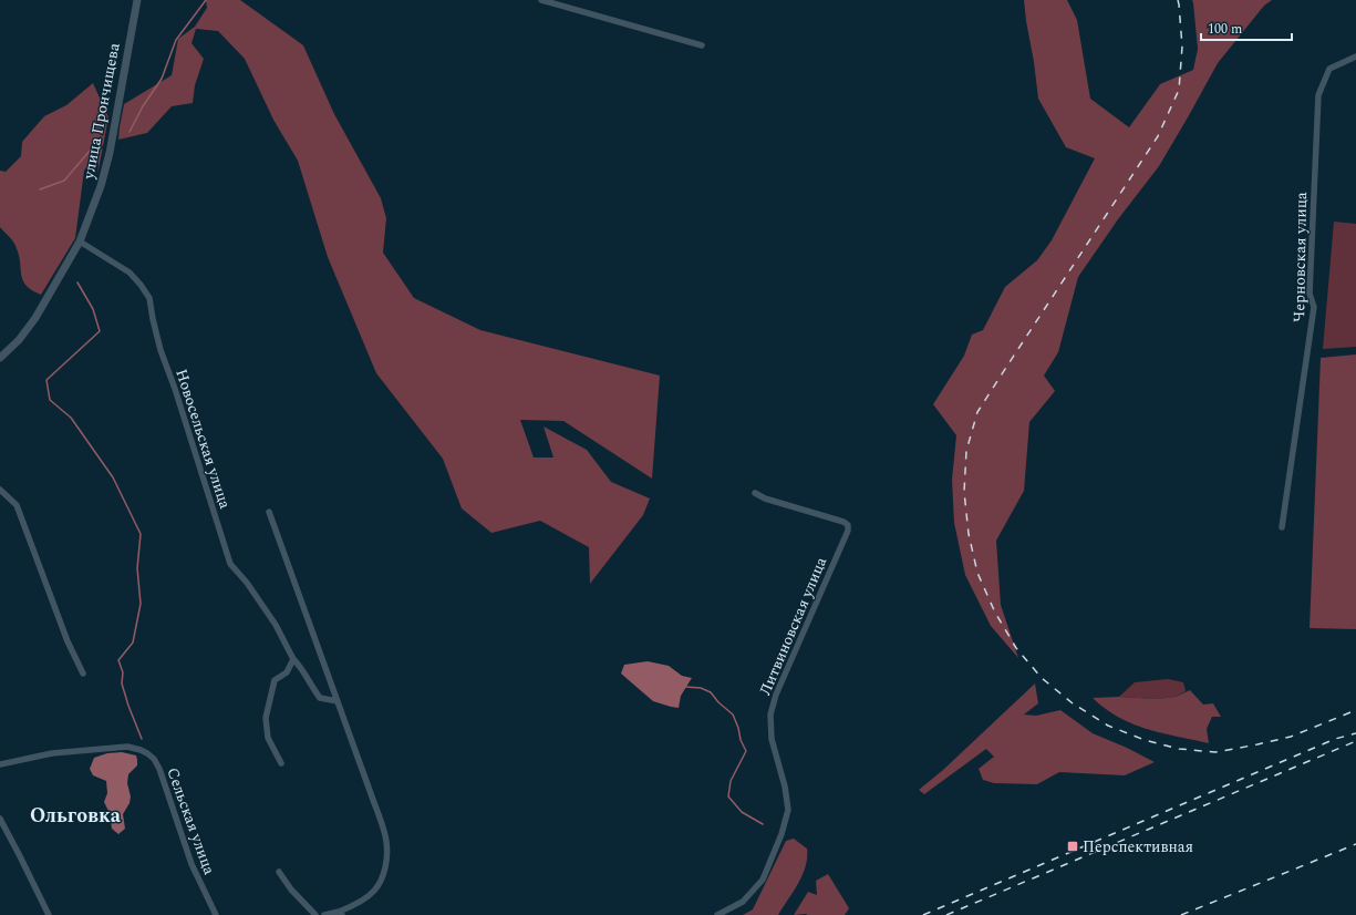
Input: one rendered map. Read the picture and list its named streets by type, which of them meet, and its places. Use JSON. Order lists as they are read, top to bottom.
{
  "streets": {
    "street": [
      "улица Прончищева",
      "Черновская улица",
      "Новосельская улица",
      "Литвиновская улица",
      "Сельская улица"
    ]
  },
  "crossings": [
    ["улица Прончищева", "Новосельская улица"]
  ],
  "districts": ["Ольговка"],
  "places": {
    "transit": ["Перспективная"]
  },
  "scale_bar": "100 m"
}
